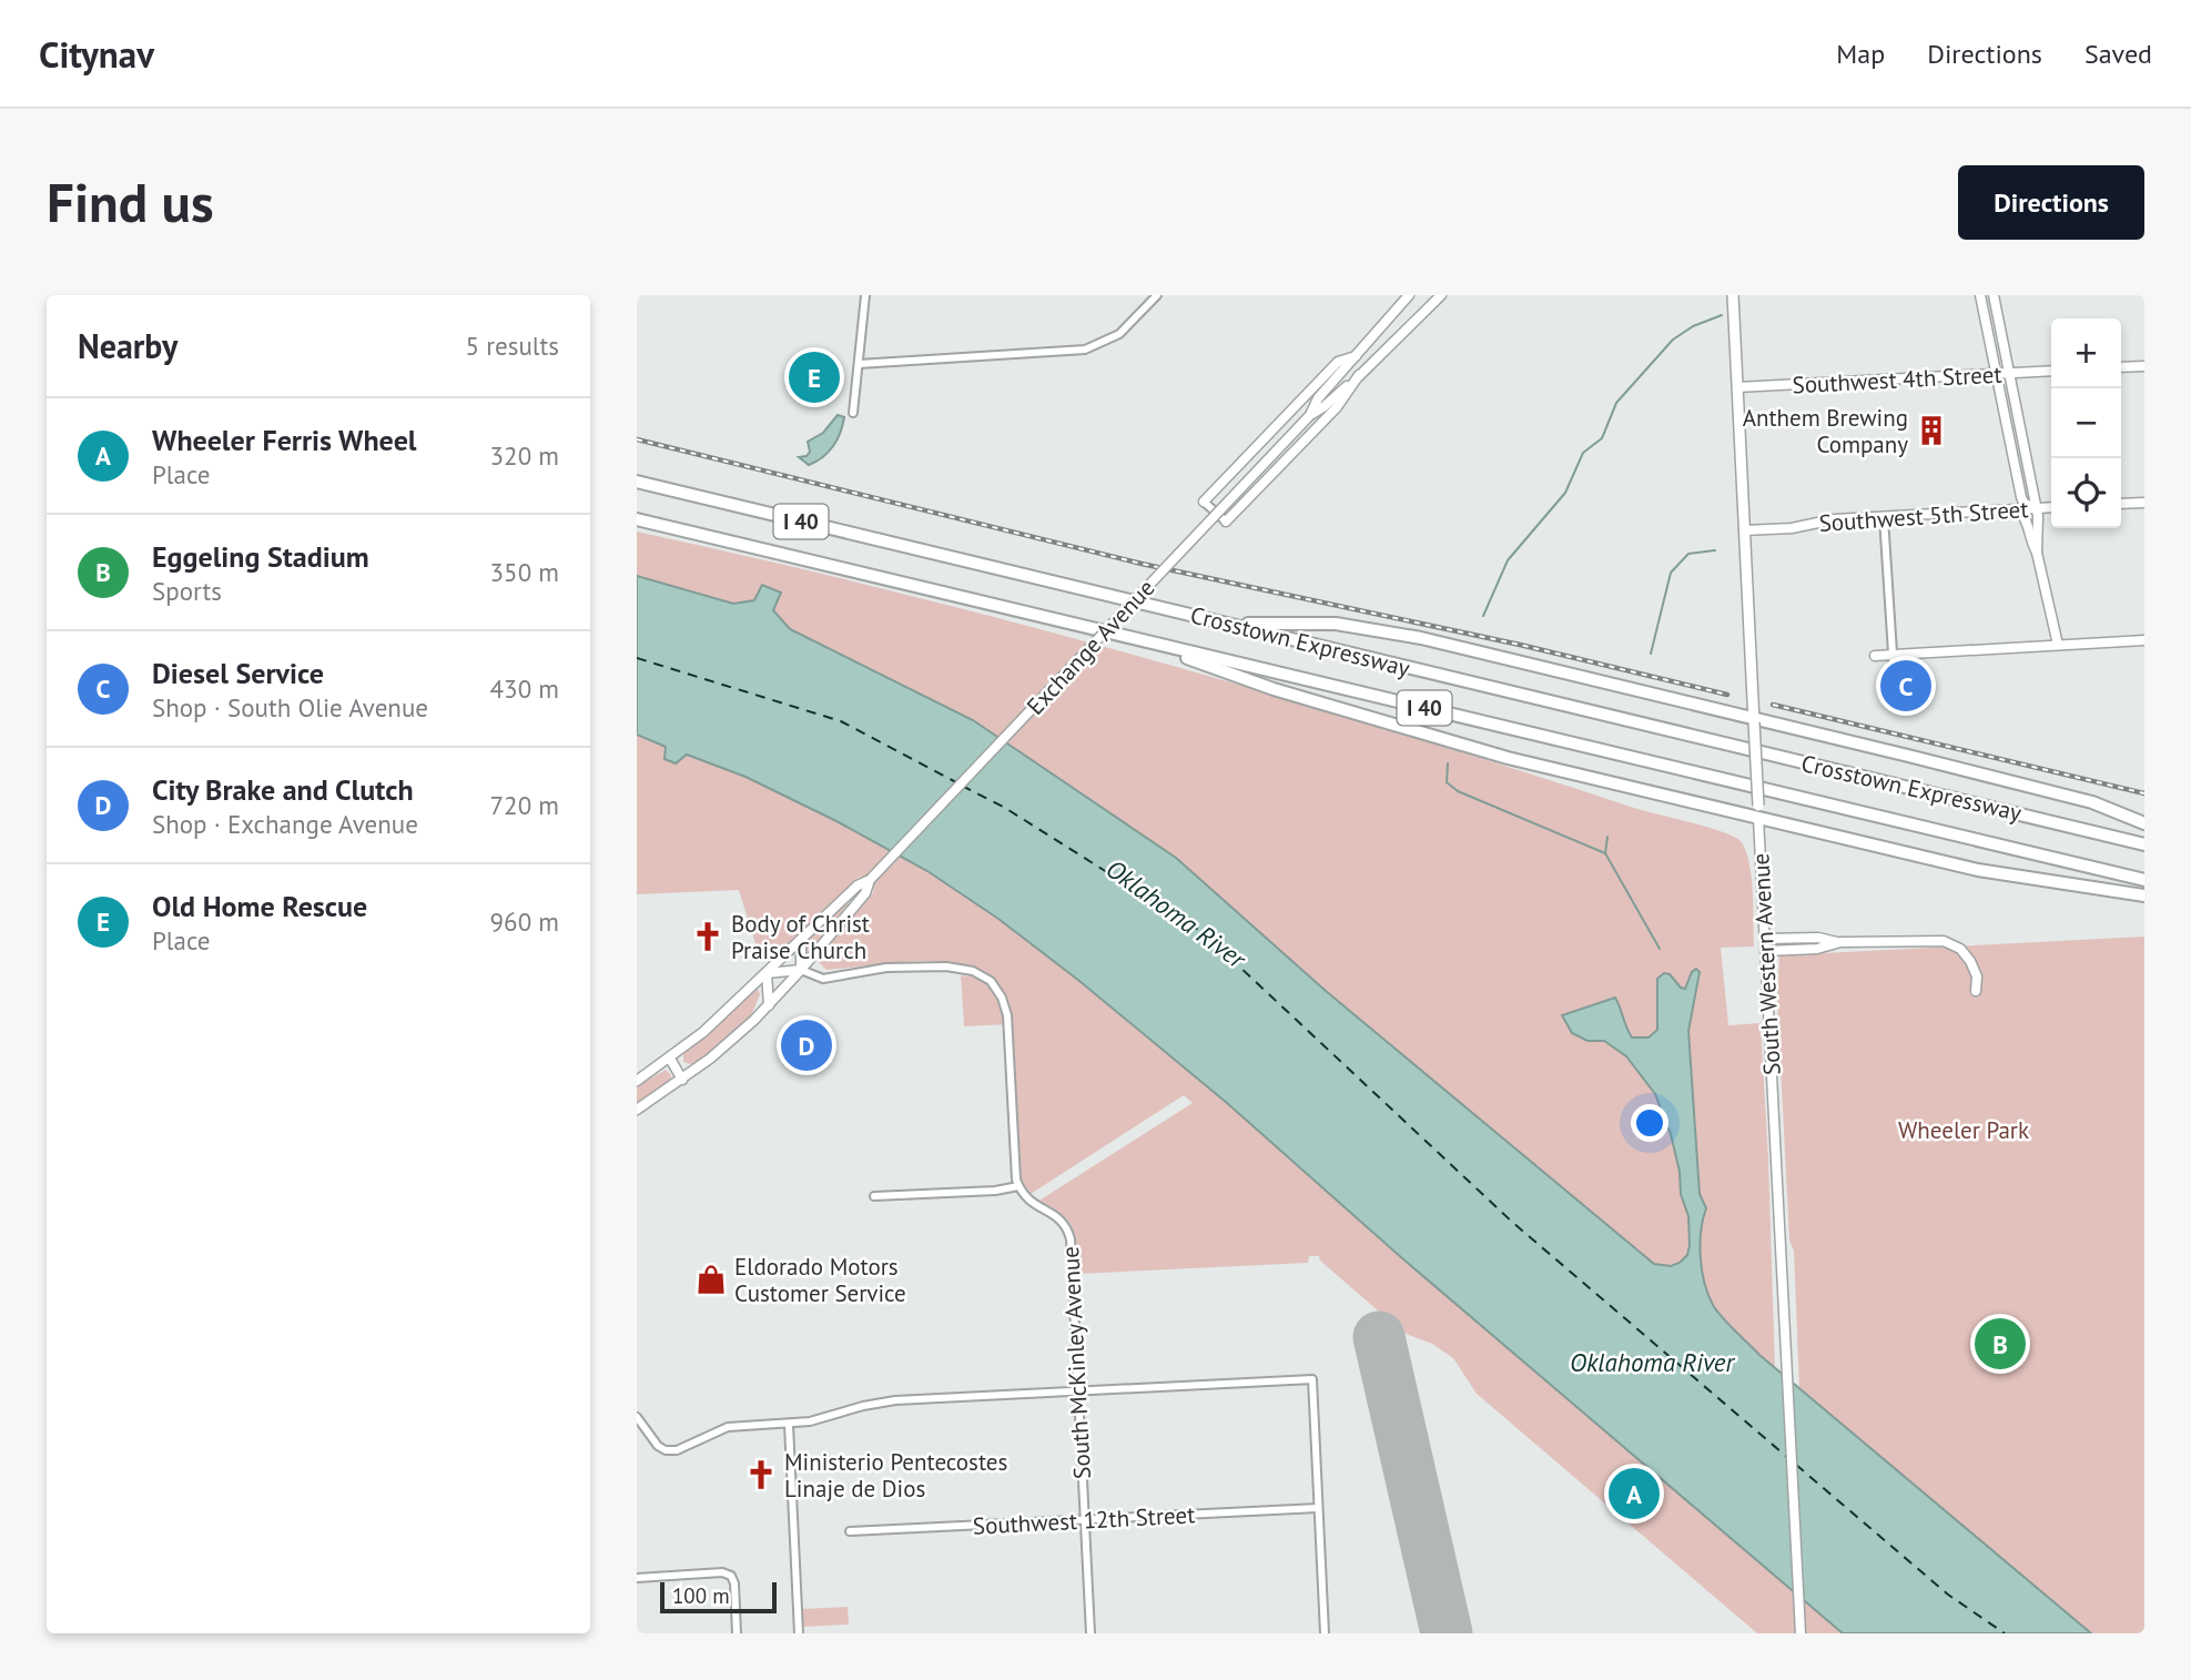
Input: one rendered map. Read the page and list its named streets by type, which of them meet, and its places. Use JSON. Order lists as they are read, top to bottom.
{
  "streets": {
    "highway": ["I 40", "Crosstown Expressway"],
    "main road": [
      "Southwest 4th Street",
      "Southwest 5th Street",
      "Exchange Avenue",
      "South Western Avenue"
    ],
    "street": ["South McKinley Avenue", "Southwest 12th Street"]
  },
  "crossings": [
    ["Southwest 4th Street", "South Western Avenue"],
    ["Southwest 5th Street", "South Western Avenue"],
    ["South McKinley Avenue", "Southwest 12th Street"]
  ],
  "water": ["Oklahoma River"],
  "parks": ["Wheeler Park"],
  "places": {
    "building": ["Anthem Brewing Company"],
    "church": ["Body of Christ Praise Church", "Ministerio Pentecostes Linaje de Dios"],
    "shop": ["Eldorado Motors Customer Service"]
  },
  "scale_bar": "100 m",
  "page": {
    "header": "Citynav",
    "nav": ["Map", "Directions", "Saved"],
    "buttons": "Directions",
    "title": "Find us",
    "heading": ["Nearby", "5 results"],
    "map_buttons": ["+", "−"],
    "pins": [
      "E",
      "C",
      "D",
      "B",
      "A"
    ],
    "list": [
      {
        "mark": "A",
        "name": "Wheeler Ferris Wheel",
        "note": "Place",
        "value": "320 m"
      },
      {
        "mark": "B",
        "name": "Eggeling Stadium",
        "note": "Sports",
        "value": "350 m"
      },
      {
        "mark": "C",
        "name": "Diesel Service",
        "note": "Shop · South Olie Avenue",
        "value": "430 m"
      },
      {
        "mark": "D",
        "name": "City Brake and Clutch",
        "note": "Shop · Exchange Avenue",
        "value": "720 m"
      },
      {
        "mark": "E",
        "name": "Old Home Rescue",
        "note": "Place",
        "value": "960 m"
      }
    ],
    "scale": "100 m"
  }
}
